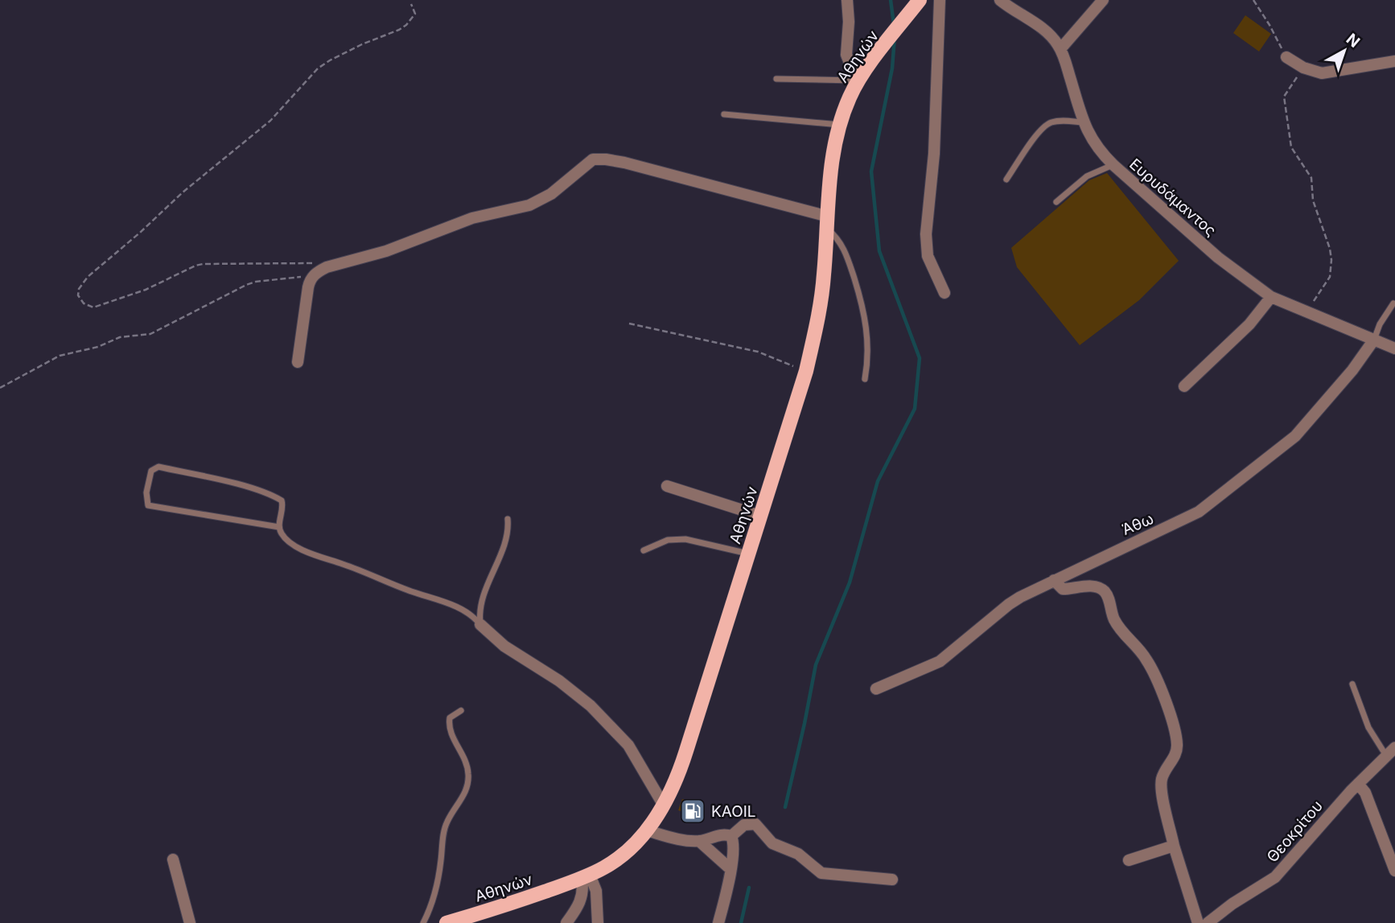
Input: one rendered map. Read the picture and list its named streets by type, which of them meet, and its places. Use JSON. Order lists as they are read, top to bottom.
{
  "streets": {
    "main road": ["Αθηνών"],
    "street": ["Ευρυδάμαντος", "Άθω", "Θεοκρίτου"]
  },
  "crossings": [
    ["Ευρυδάμαντος", "Άθω"]
  ],
  "places": {
    "fuel station": ["KAOIL"]
  },
  "north": "top right"
}
